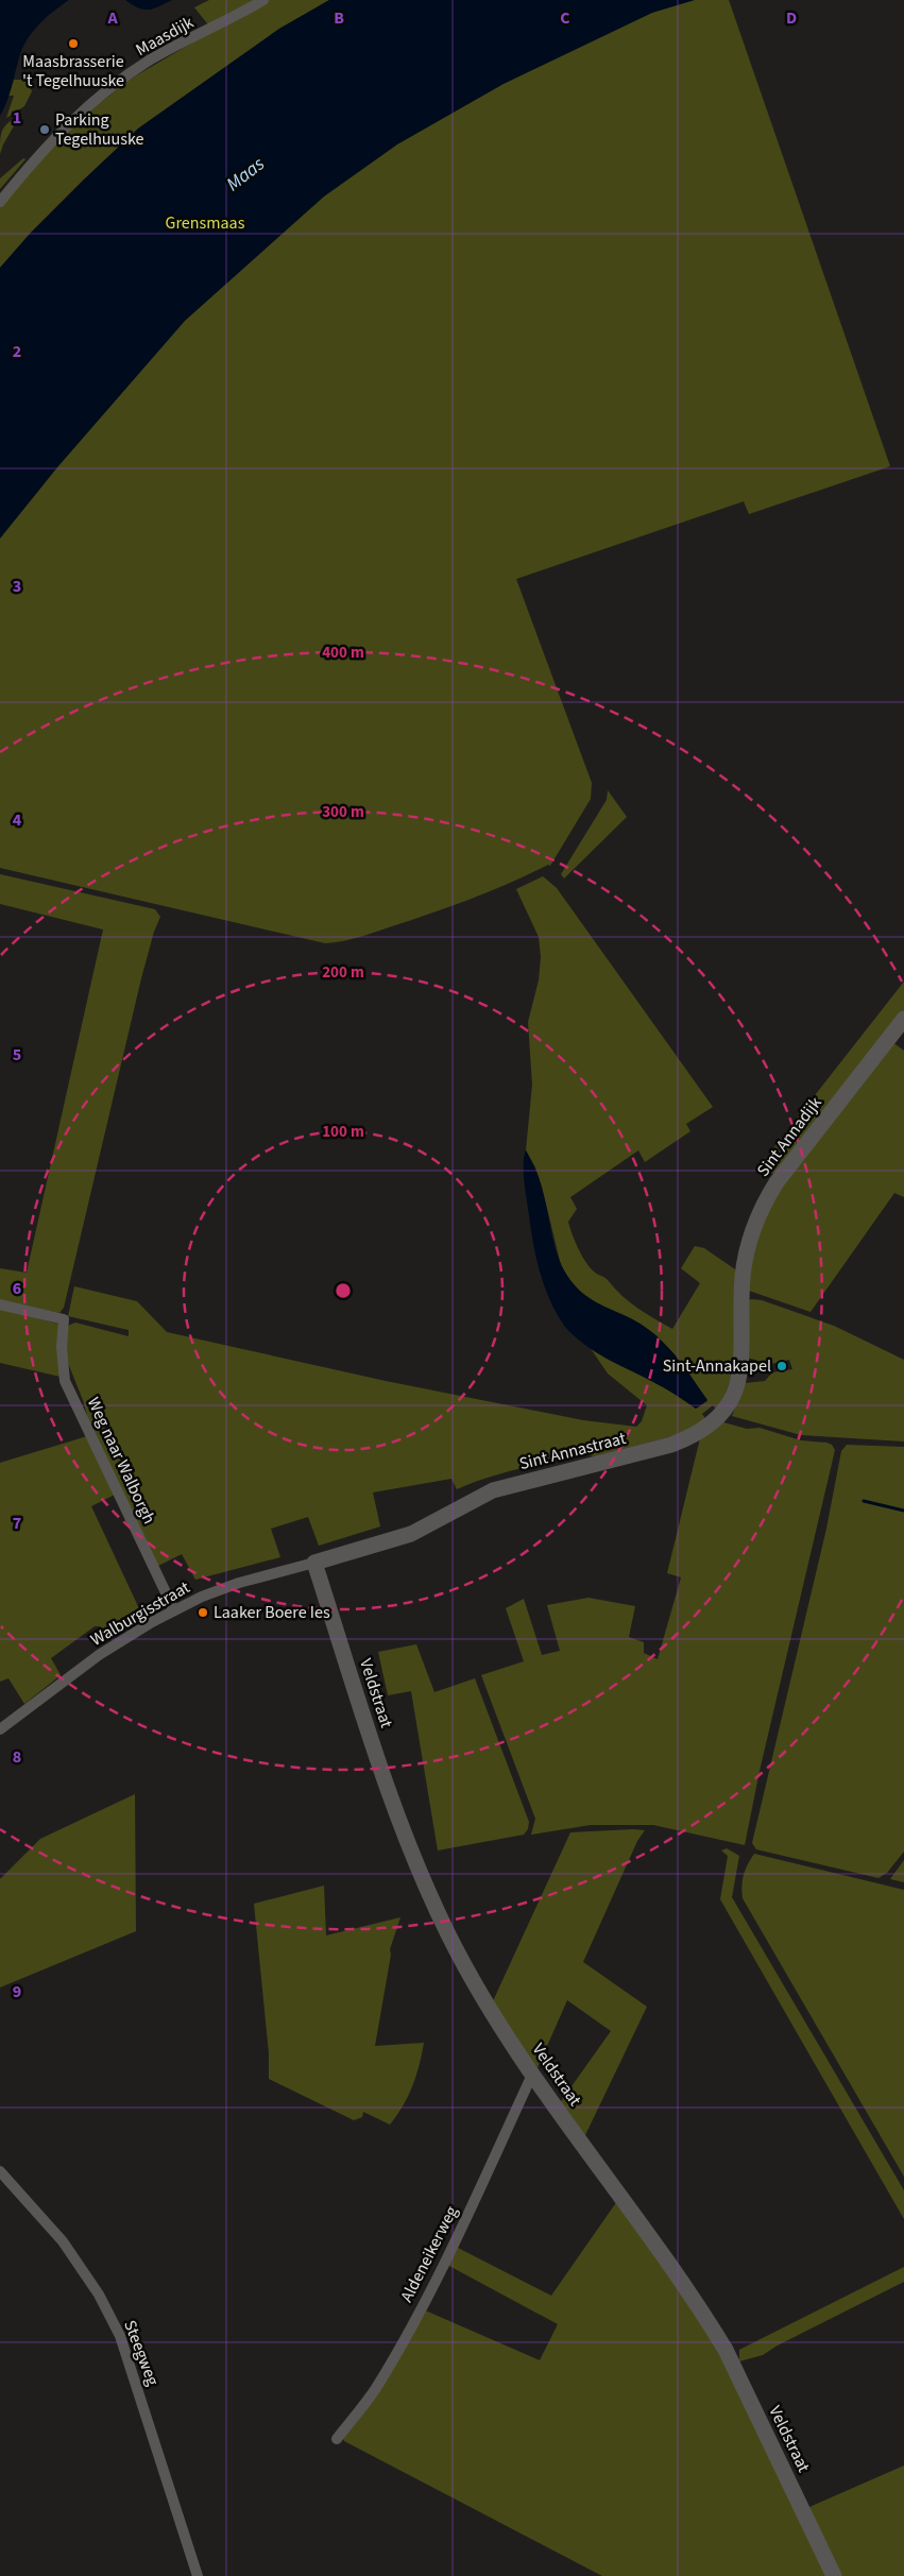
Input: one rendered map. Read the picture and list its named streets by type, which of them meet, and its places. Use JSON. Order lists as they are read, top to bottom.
{
  "streets": {
    "street": [
      "Maasdijk",
      "Sint Annadijk",
      "Sint Annastraat",
      "Weg naar Walborgh",
      "Walburgisstraat",
      "Veldstraat",
      "Aldeneikerweg",
      "Steegweg"
    ]
  },
  "crossings": [
    ["Sint Annadijk", "Sint Annastraat"],
    ["Sint Annastraat", "Walburgisstraat"],
    ["Sint Annastraat", "Veldstraat"],
    ["Weg naar Walborgh", "Walburgisstraat"],
    ["Walburgisstraat", "Veldstraat"],
    ["Veldstraat", "Aldeneikerweg"]
  ],
  "water": ["Maas"],
  "parks": ["Grensmaas"],
  "places": [
    "Maasbrasserie 't Tegelhuuske",
    "Parking Tegelhuuske",
    "Sint-Annakapel",
    "Laaker Boere Ies"
  ],
  "grid": {
    "columns": [
      "A",
      "B",
      "C",
      "D"
    ],
    "rows": [
      "1",
      "2",
      "3",
      "4",
      "5",
      "6",
      "7",
      "8",
      "9"
    ]
  },
  "rings": [
    "400 m",
    "300 m",
    "200 m",
    "100 m"
  ]
}
